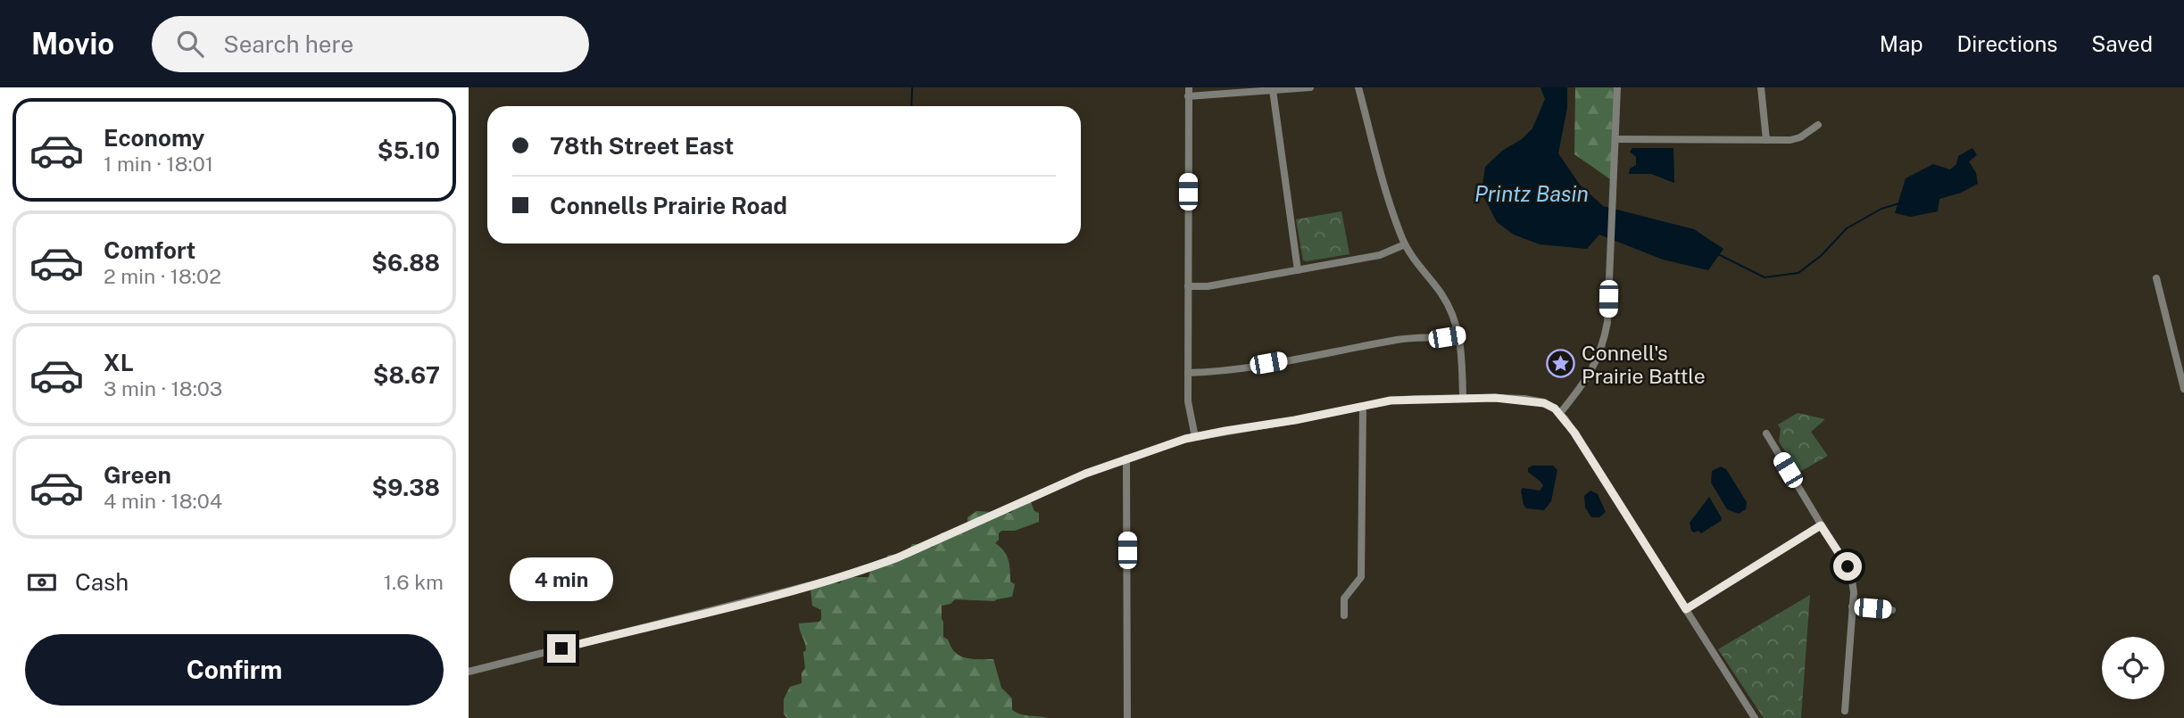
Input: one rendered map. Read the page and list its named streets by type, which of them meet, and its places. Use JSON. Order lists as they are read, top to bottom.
{
  "water": ["Printz Basin"],
  "places": {
    "place": ["Connell's Prairie Battle"]
  },
  "page": {
    "header": "Movio",
    "search": "Search here",
    "nav": ["Map", "Directions", "Saved"],
    "list": [
      {
        "name": "Economy",
        "note": "1 min · 18:01",
        "value": "$5.10"
      },
      {
        "name": "Comfort",
        "note": "2 min · 18:02",
        "value": "$6.88"
      },
      {
        "name": "XL",
        "note": "3 min · 18:03",
        "value": "$8.67"
      },
      {
        "name": "Green",
        "note": "4 min · 18:04",
        "value": "$9.38"
      }
    ],
    "banner": ["78th Street East", "Connells Prairie Road"],
    "pay": ["Cash", "1.6 km"],
    "bubble": "4 min",
    "buttons": "Confirm"
  }
}
